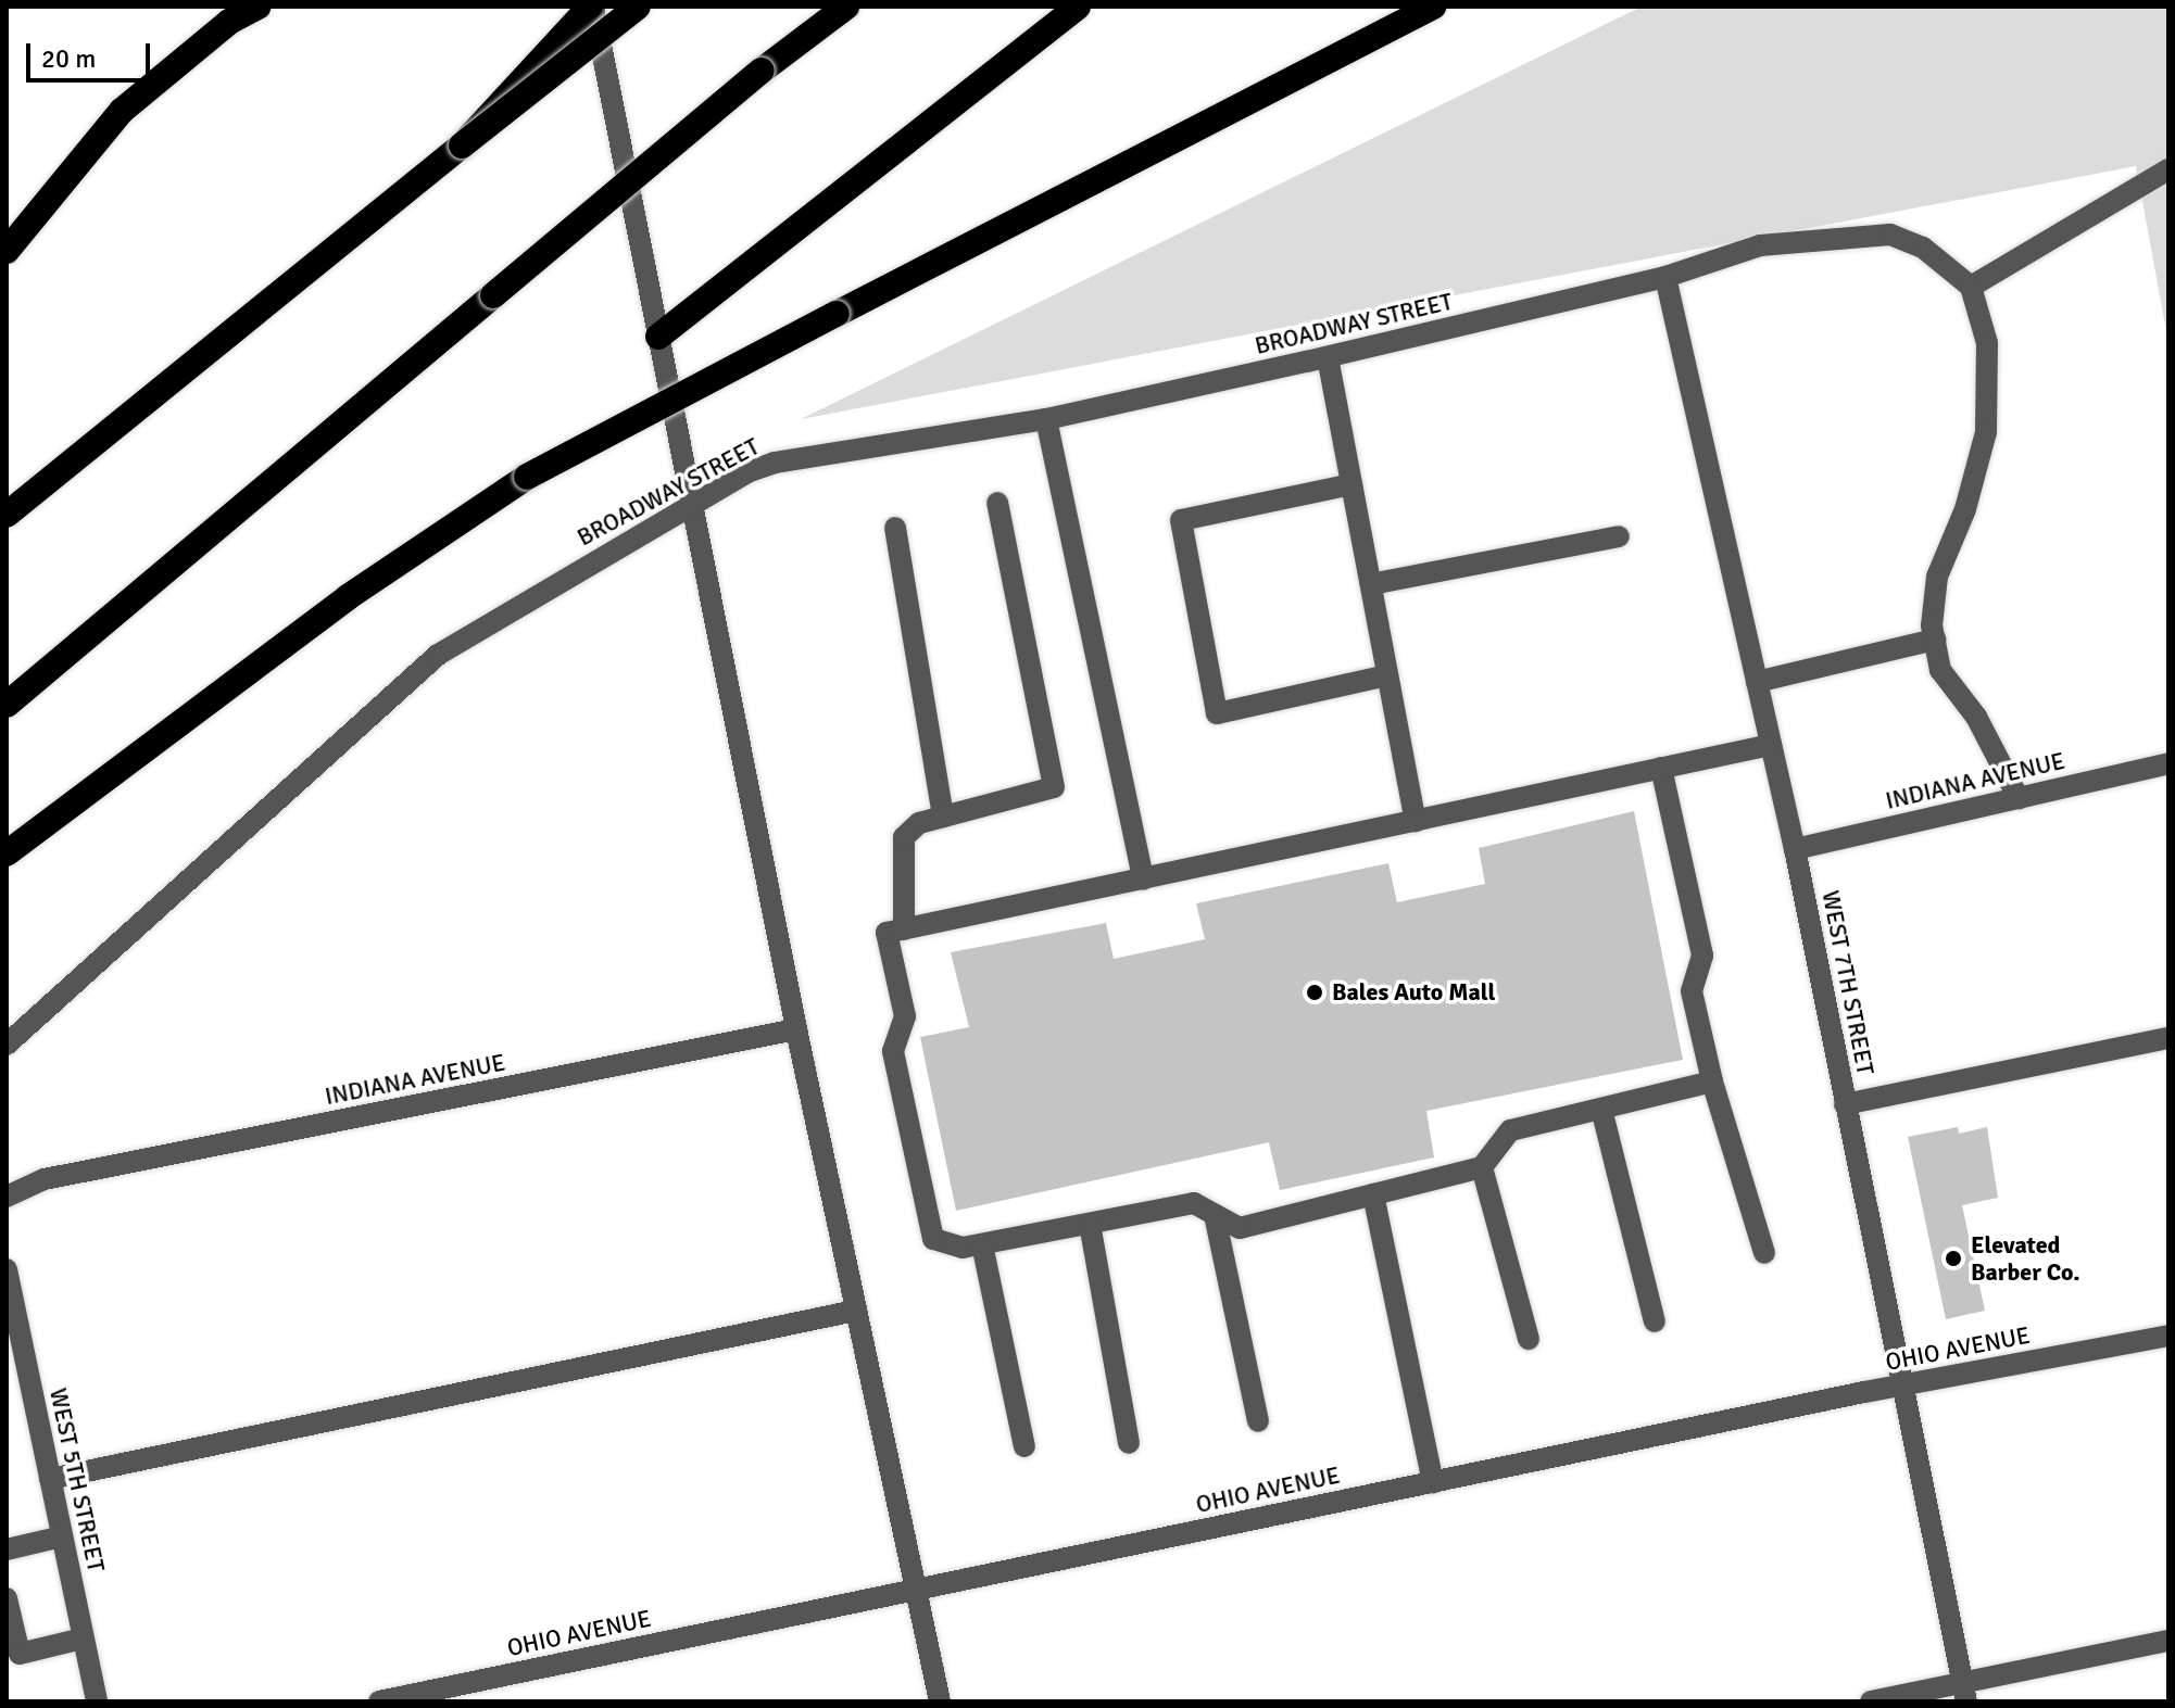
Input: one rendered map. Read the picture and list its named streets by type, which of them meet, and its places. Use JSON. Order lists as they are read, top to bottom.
{
  "streets": {
    "street": [
      "BROADWAY STREET",
      "INDIANA AVENUE",
      "WEST 7TH STREET",
      "OHIO AVENUE",
      "WEST 5TH STREET"
    ]
  },
  "crossings": [
    ["BROADWAY STREET", "WEST 7TH STREET"],
    ["INDIANA AVENUE", "WEST 7TH STREET"],
    ["WEST 7TH STREET", "OHIO AVENUE"]
  ],
  "places": ["Bales Auto Mall", "Elevated Barber Co."],
  "scale_bar": "20 m"
}
